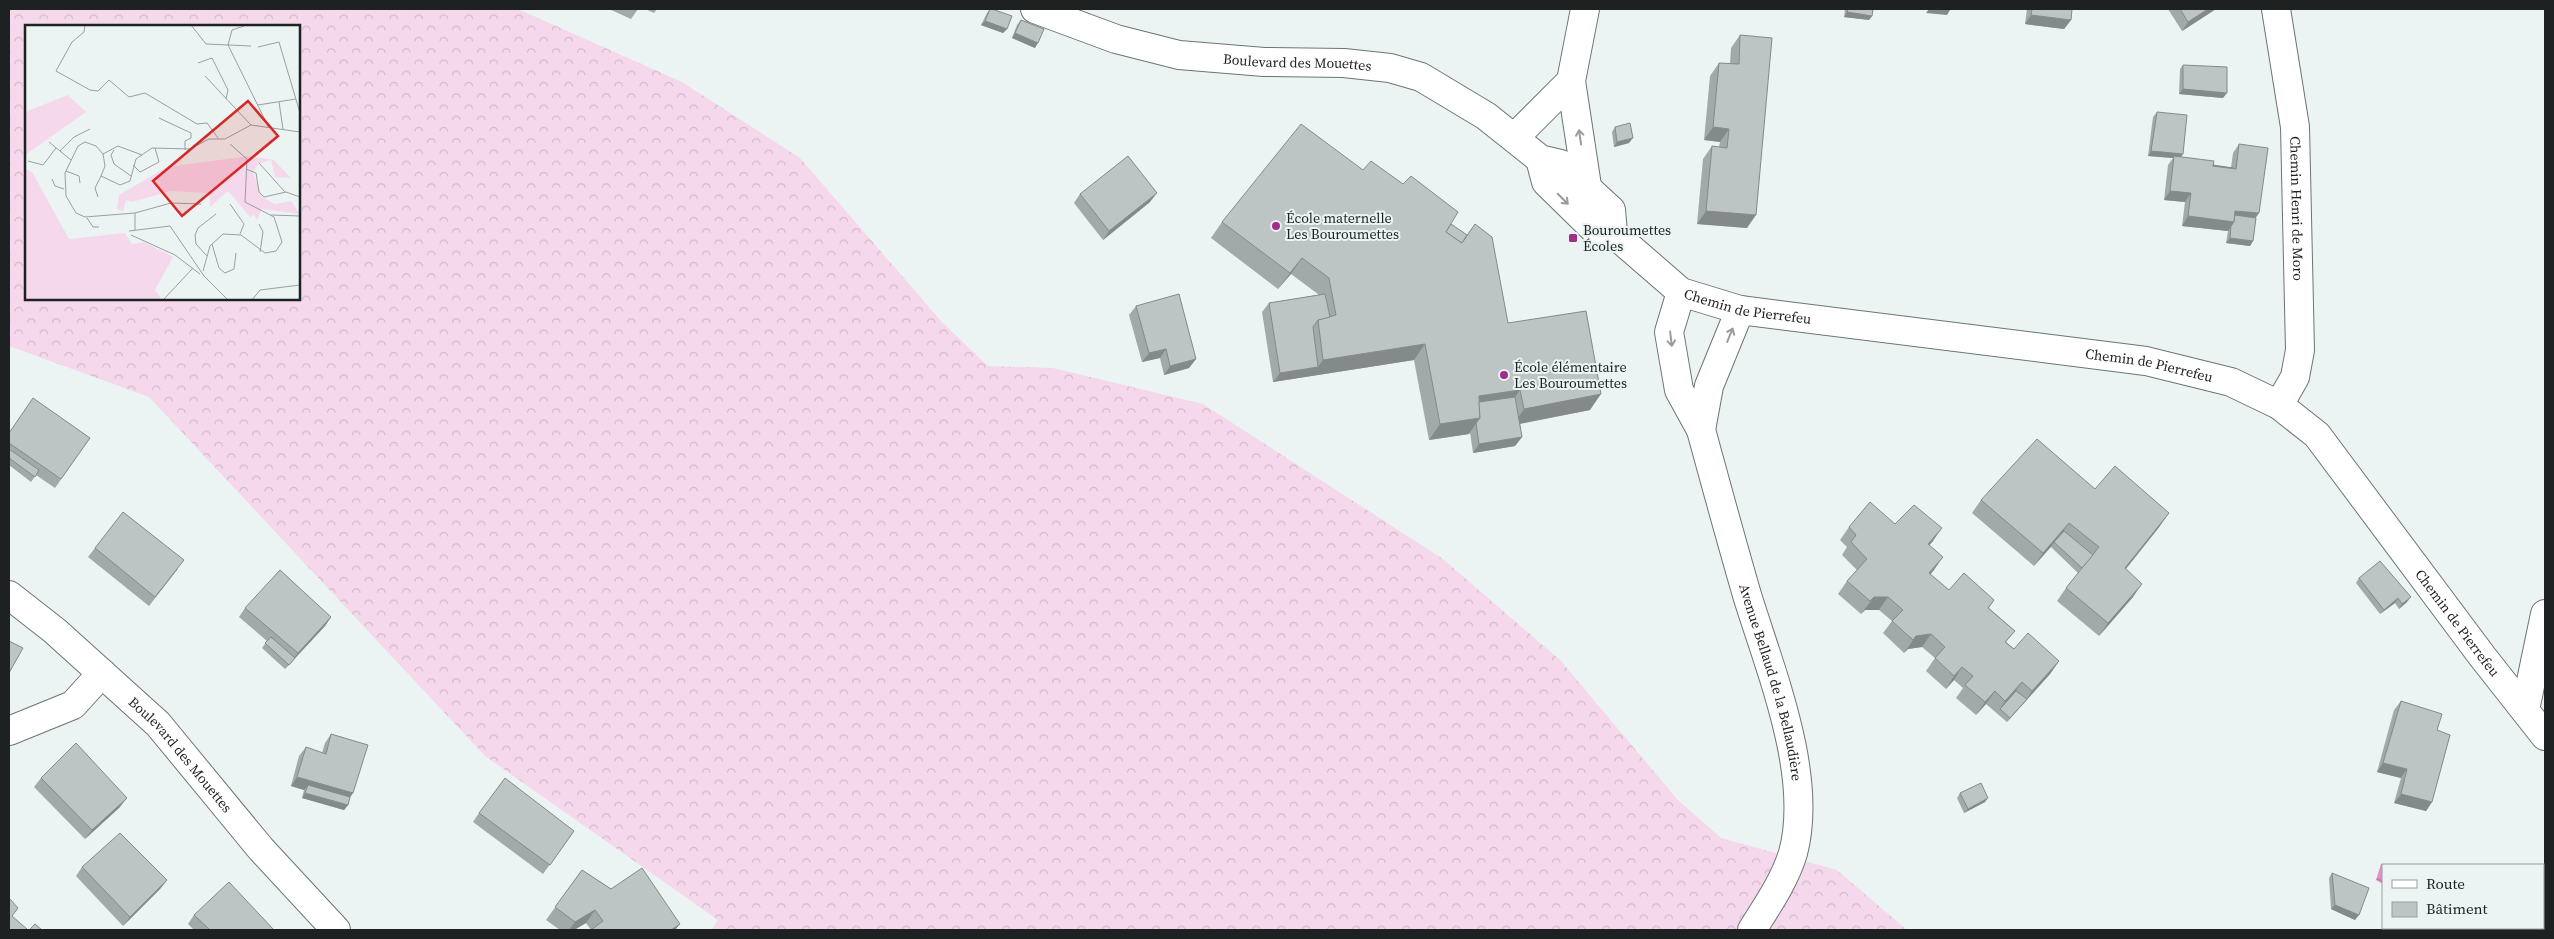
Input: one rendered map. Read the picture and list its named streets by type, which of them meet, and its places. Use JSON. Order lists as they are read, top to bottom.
{
  "streets": {
    "street": [
      "Boulevard des Mouettes",
      "Chemin Henri de Moro",
      "Chemin de Pierrefeu",
      "Avenue Bellaud de la Bellaudière"
    ]
  },
  "crossings": [
    ["Boulevard des Mouettes", "Chemin de Pierrefeu"],
    ["Chemin Henri de Moro", "Chemin de Pierrefeu"],
    ["Chemin de Pierrefeu", "Avenue Bellaud de la Bellaudière"]
  ],
  "places": {
    "other": ["École maternelle Les Bouroumettes", "École élémentaire Les Bouroumettes"],
    "transit": ["Bouroumettes Écoles"]
  },
  "legend": ["Route", "Bâtiment"]
}
